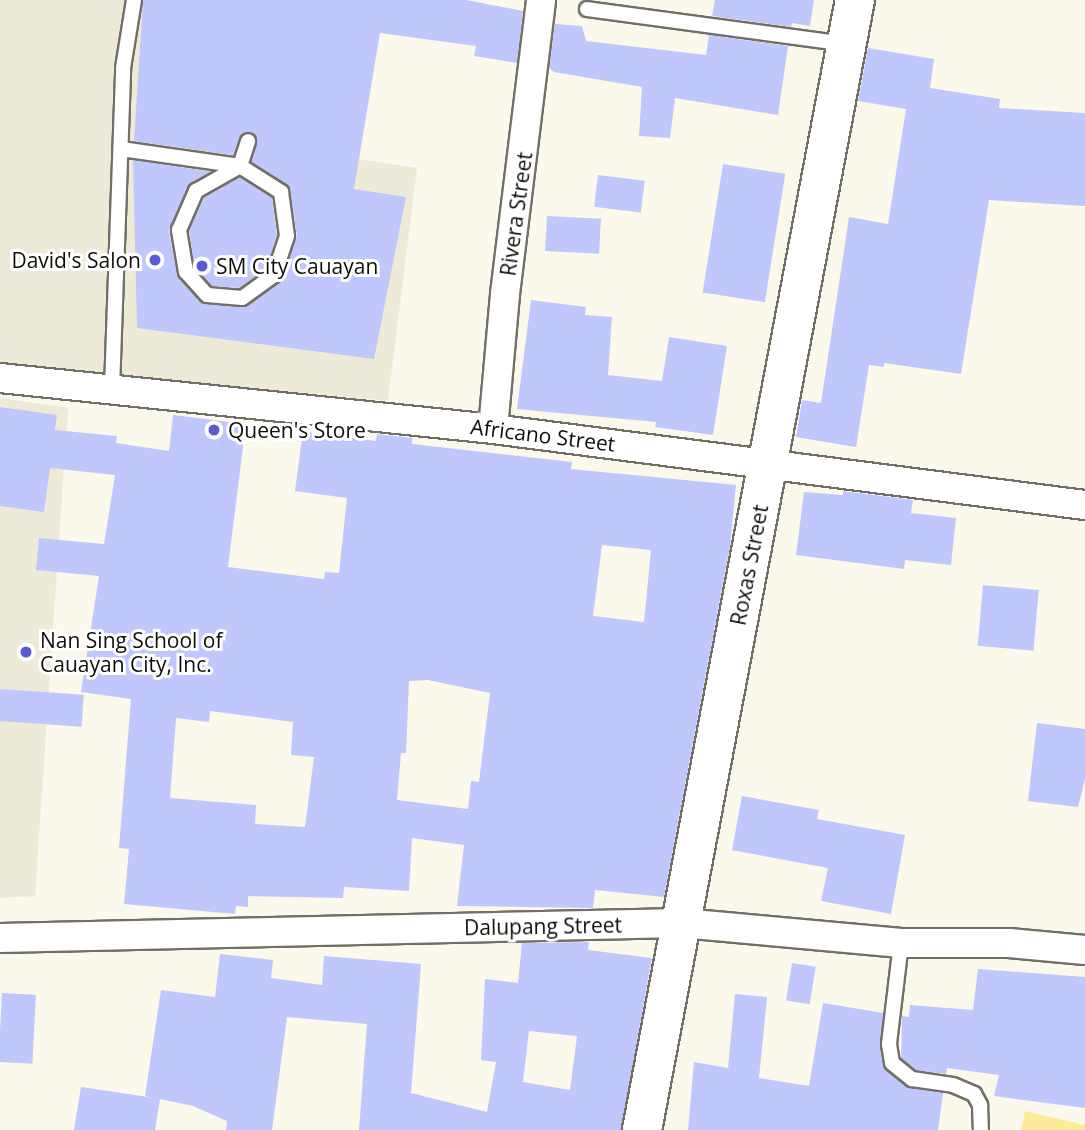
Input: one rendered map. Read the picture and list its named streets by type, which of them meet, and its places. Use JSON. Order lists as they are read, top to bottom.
{
  "streets": {
    "street": [
      "Rivera Street",
      "Africano Street",
      "Roxas Street",
      "Dalupang Street"
    ]
  },
  "crossings": [
    ["Rivera Street", "Africano Street"],
    ["Africano Street", "Roxas Street"],
    ["Roxas Street", "Dalupang Street"]
  ],
  "places": [
    "David's Salon",
    "SM City Cauayan",
    "Queen's Store",
    "Nan Sing School of Cauayan City, Inc."
  ]
}
